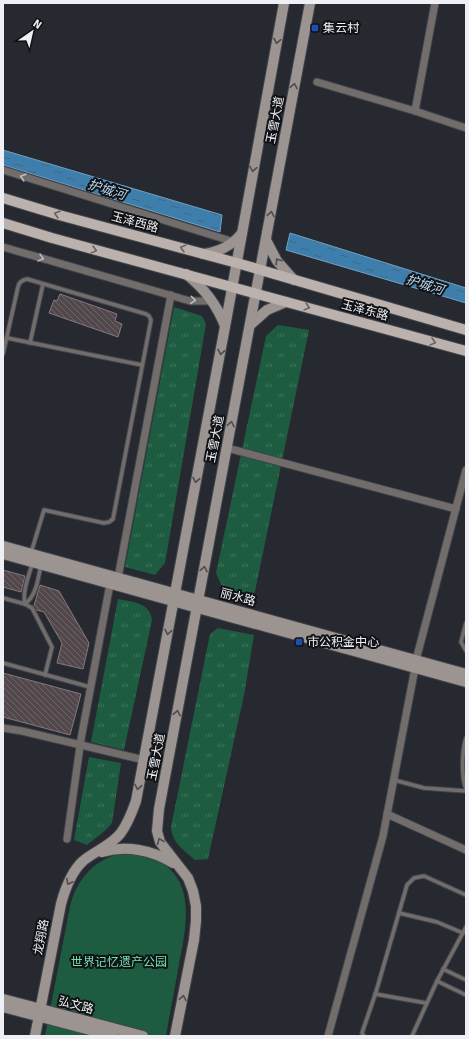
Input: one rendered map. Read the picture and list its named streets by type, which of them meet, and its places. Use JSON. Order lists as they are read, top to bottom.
{
  "streets": {
    "main road": [
      "玉雪大道",
      "玉泽西路",
      "玉泽东路",
      "丽水路",
      "龙翔路",
      "弘文路"
    ]
  },
  "crossings": [
    ["玉雪大道", "玉泽西路"],
    ["玉雪大道", "玉泽东路"],
    ["玉雪大道", "丽水路"],
    ["玉雪大道", "龙翔路"],
    ["玉泽西路", "玉泽东路"],
    ["龙翔路", "弘文路"]
  ],
  "one_way": ["龙翔路"],
  "water": ["护城河"],
  "parks": ["世界记忆遗产公园"],
  "places": {
    "transit": ["集云村", "市公积金中心"]
  },
  "north": "top right"
}
